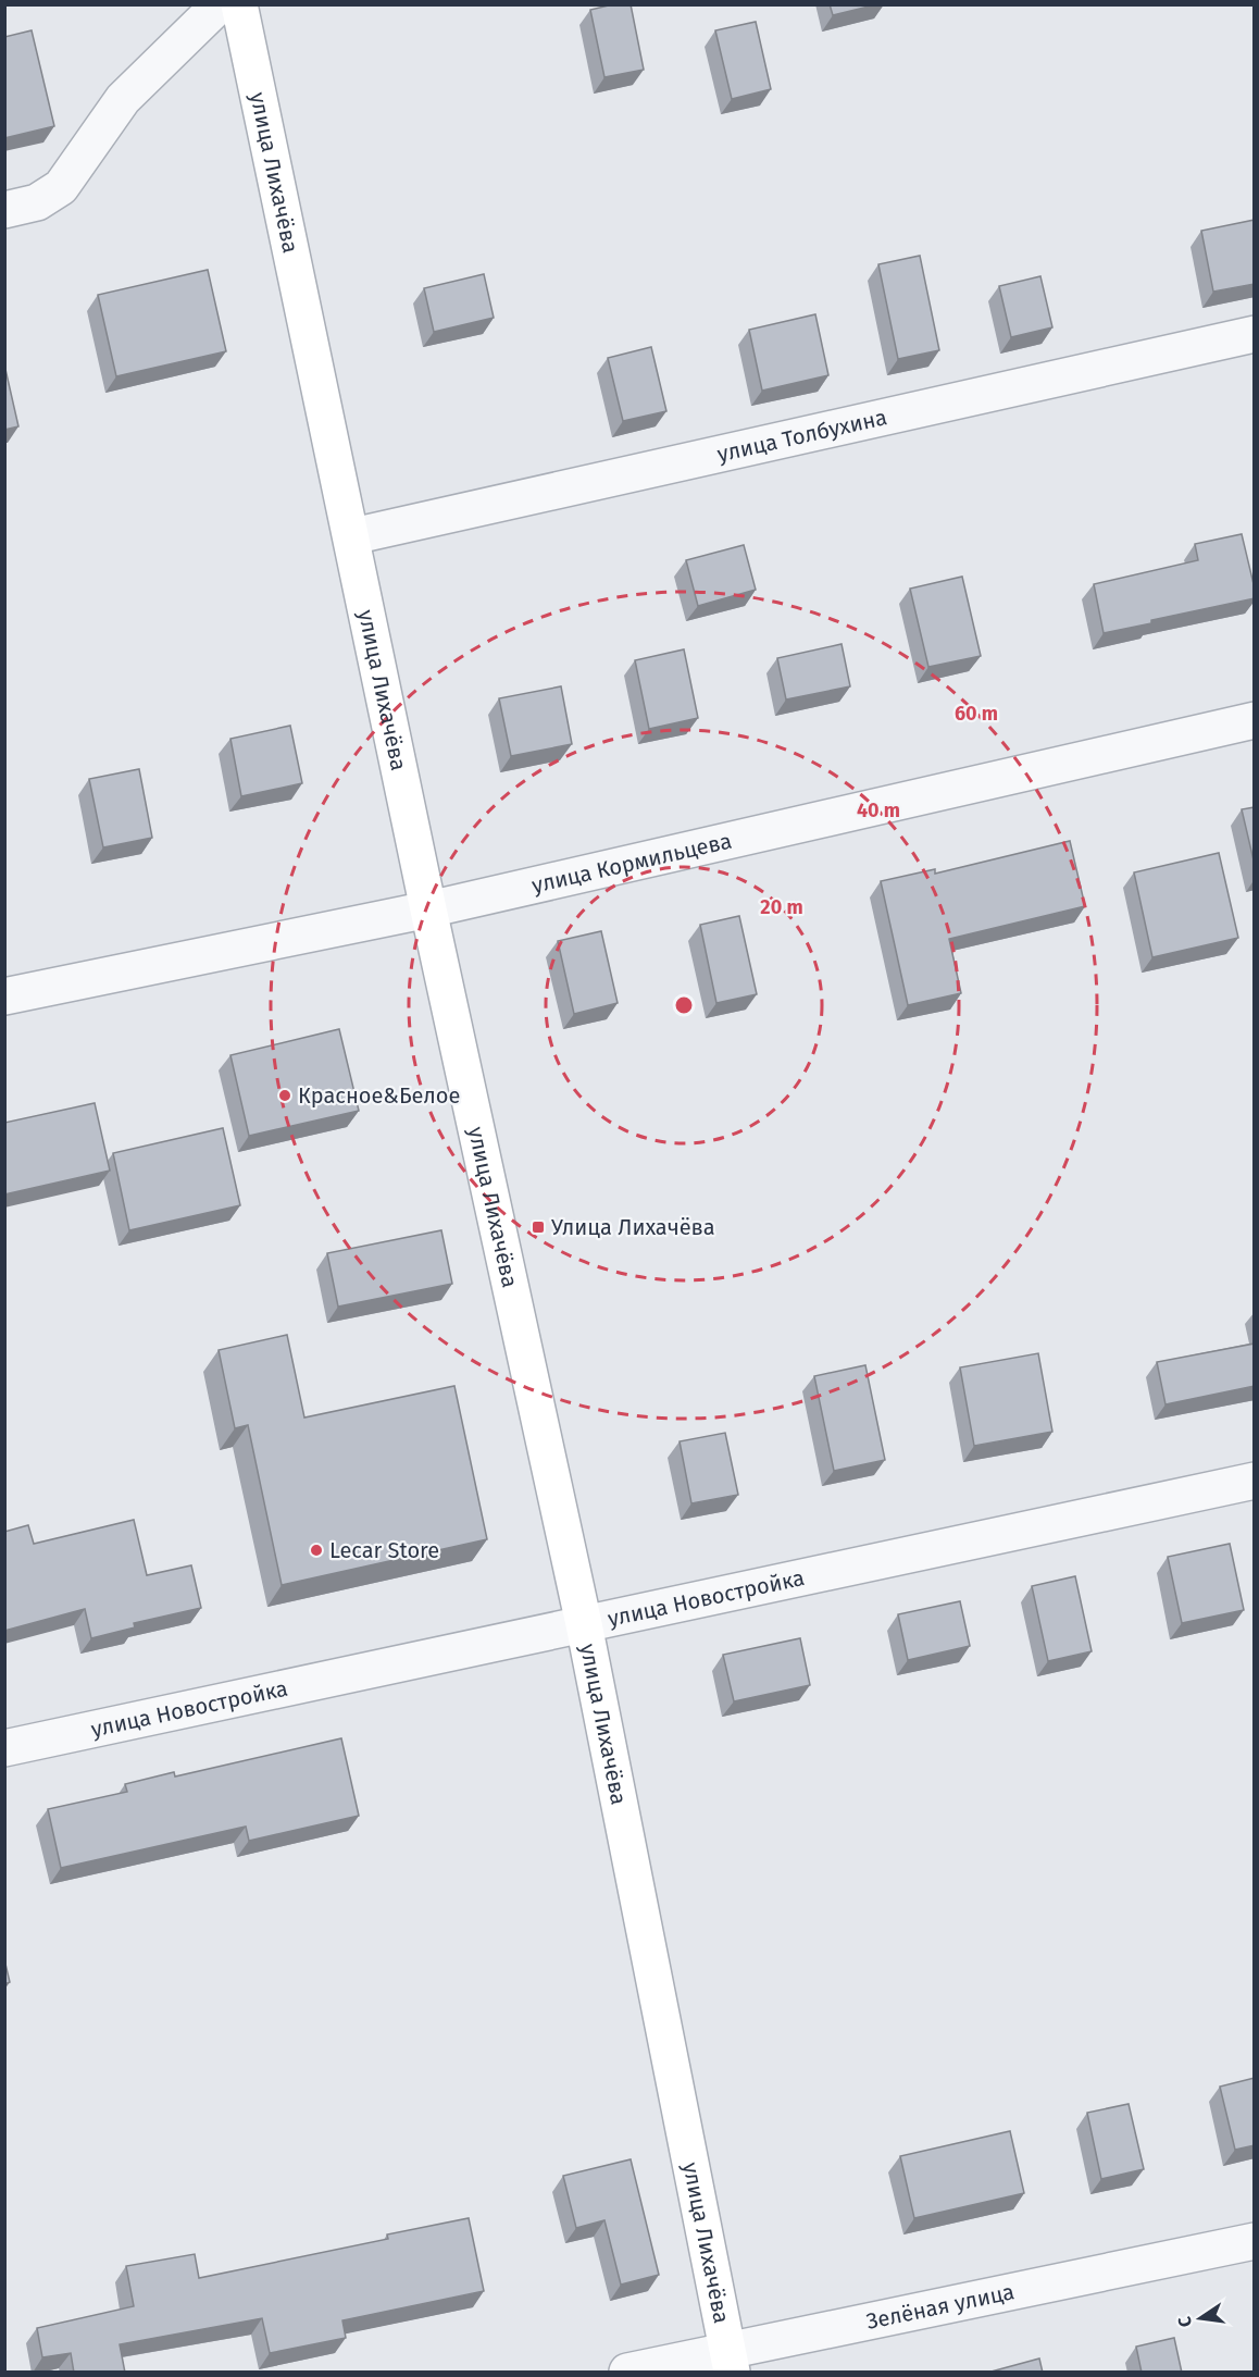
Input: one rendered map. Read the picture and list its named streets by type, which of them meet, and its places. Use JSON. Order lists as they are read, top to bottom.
{
  "streets": {
    "main road": ["улица Лихачёва"],
    "street": [
      "улица Толбухина",
      "улица Кормильцева",
      "улица Новостройка",
      "Зелёная улица"
    ]
  },
  "crossings": [
    ["улица Лихачёва", "улица Толбухина"],
    ["улица Лихачёва", "улица Кормильцева"],
    ["улица Лихачёва", "улица Новостройка"],
    ["улица Лихачёва", "Зелёная улица"]
  ],
  "places": {
    "other": ["Красное&Белое", "Lecar Store"],
    "transit": ["Улица Лихачёва"]
  },
  "north": "left",
  "rings": ["60 m", "40 m", "20 m"]
}
